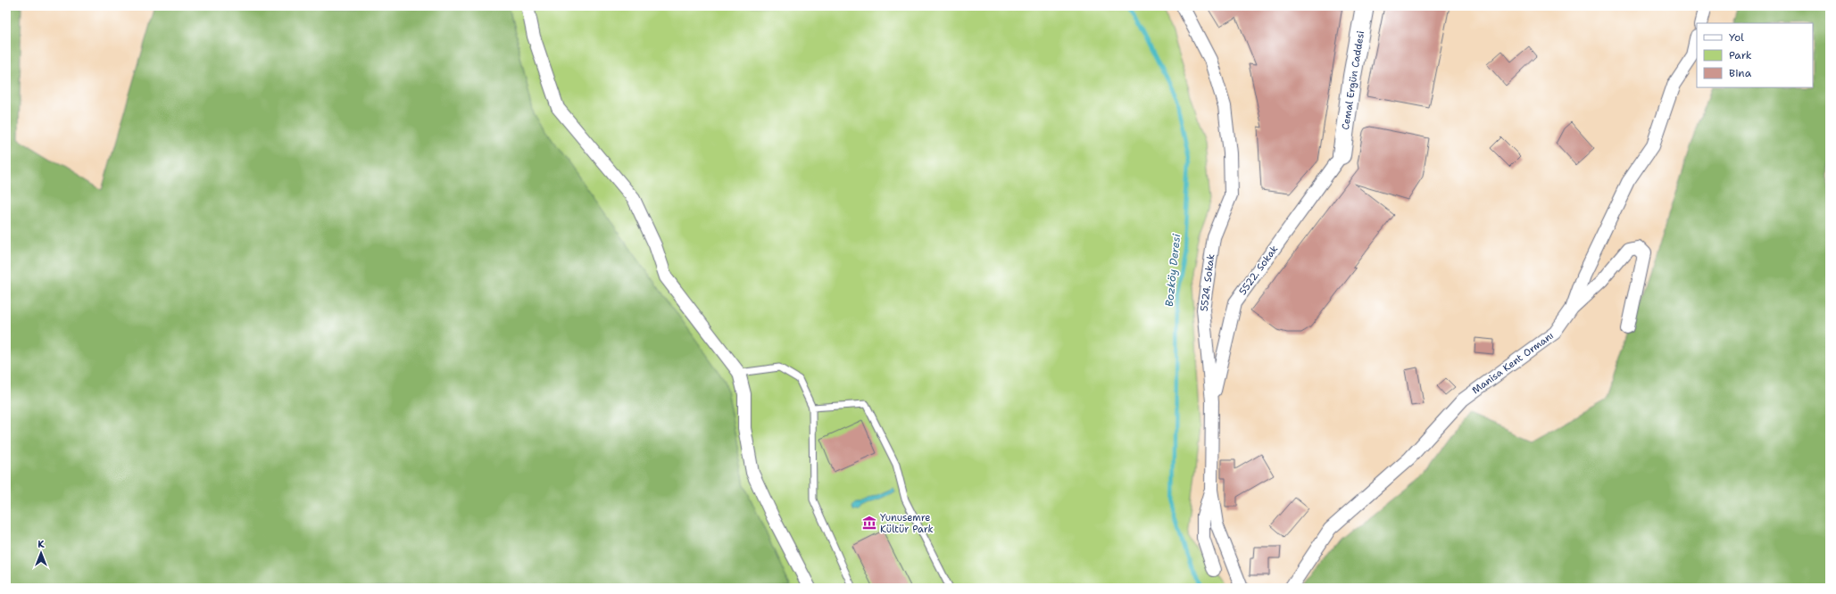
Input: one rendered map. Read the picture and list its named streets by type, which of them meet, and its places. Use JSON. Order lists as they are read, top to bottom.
{
  "streets": {
    "street": [
      "Cemal Ergün Caddesi",
      "5522. Sokak",
      "5524. Sokak",
      "Manisa Kent Ormanı"
    ]
  },
  "crossings": [
    ["Cemal Ergün Caddesi", "5522. Sokak"],
    ["5522. Sokak", "5524. Sokak"]
  ],
  "water": ["Bozköy Deresi"],
  "places": {
    "museum": ["Yunusemre Kültür Park"]
  },
  "legend": ["Yol", "Park", "Bina"],
  "north": "top"
}
